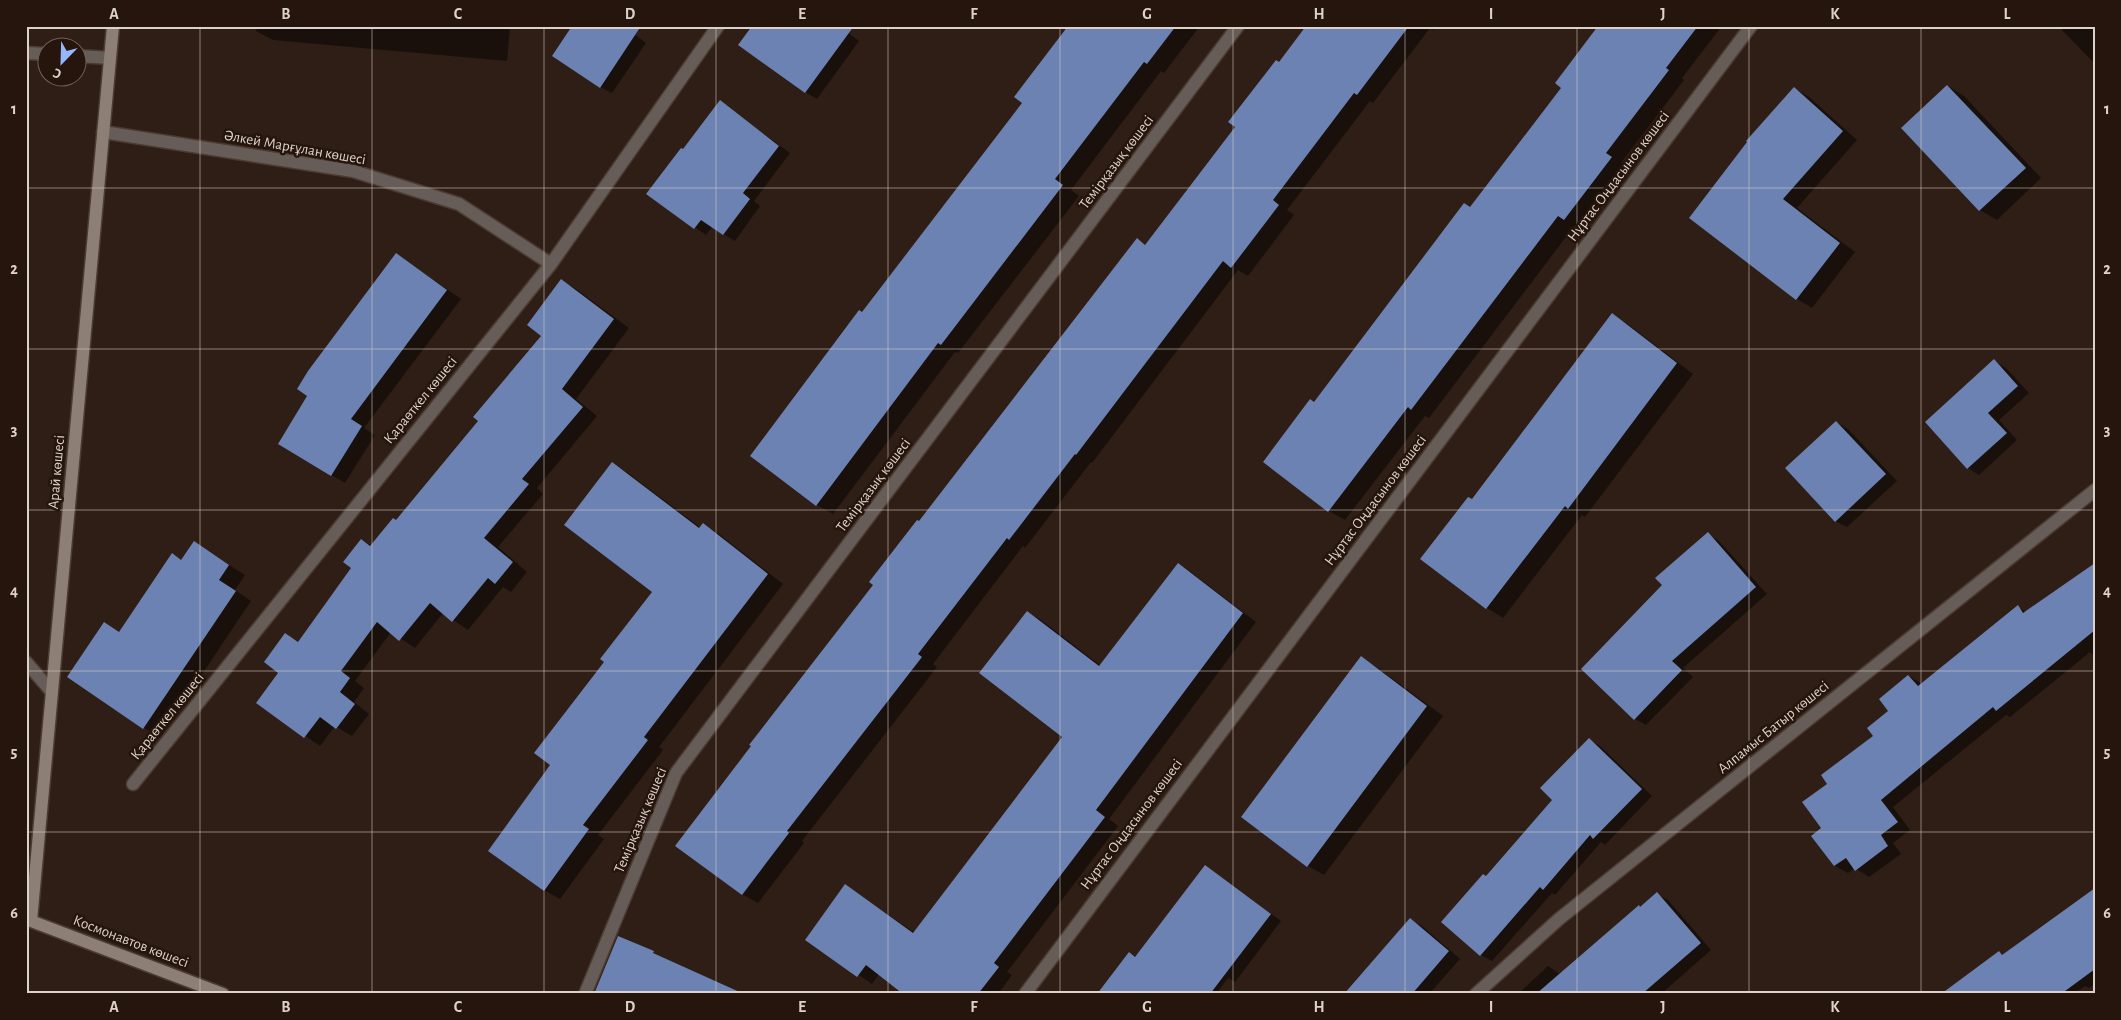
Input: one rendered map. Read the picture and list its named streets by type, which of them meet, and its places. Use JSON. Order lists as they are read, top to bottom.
{
  "streets": {
    "street": [
      "Әлкей Марғұлан көшесі",
      "Темірқазық көшесі",
      "Нұртас Оңдасынов көшесі",
      "Қараөткел көшесі",
      "Арай көшесі",
      "Алпамыс Батыр көшесі",
      "Космонавтов көшесі"
    ]
  },
  "crossings": [
    ["Әлкей Марғұлан көшесі", "Қараөткел көшесі"],
    ["Әлкей Марғұлан көшесі", "Арай көшесі"],
    ["Арай көшесі", "Космонавтов көшесі"]
  ],
  "north": "bottom left",
  "grid": {
    "columns": [
      "A",
      "B",
      "C",
      "D",
      "E",
      "F",
      "G",
      "H",
      "I",
      "J",
      "K",
      "L"
    ],
    "rows": [
      "1",
      "2",
      "3",
      "4",
      "5",
      "6"
    ]
  }
}
